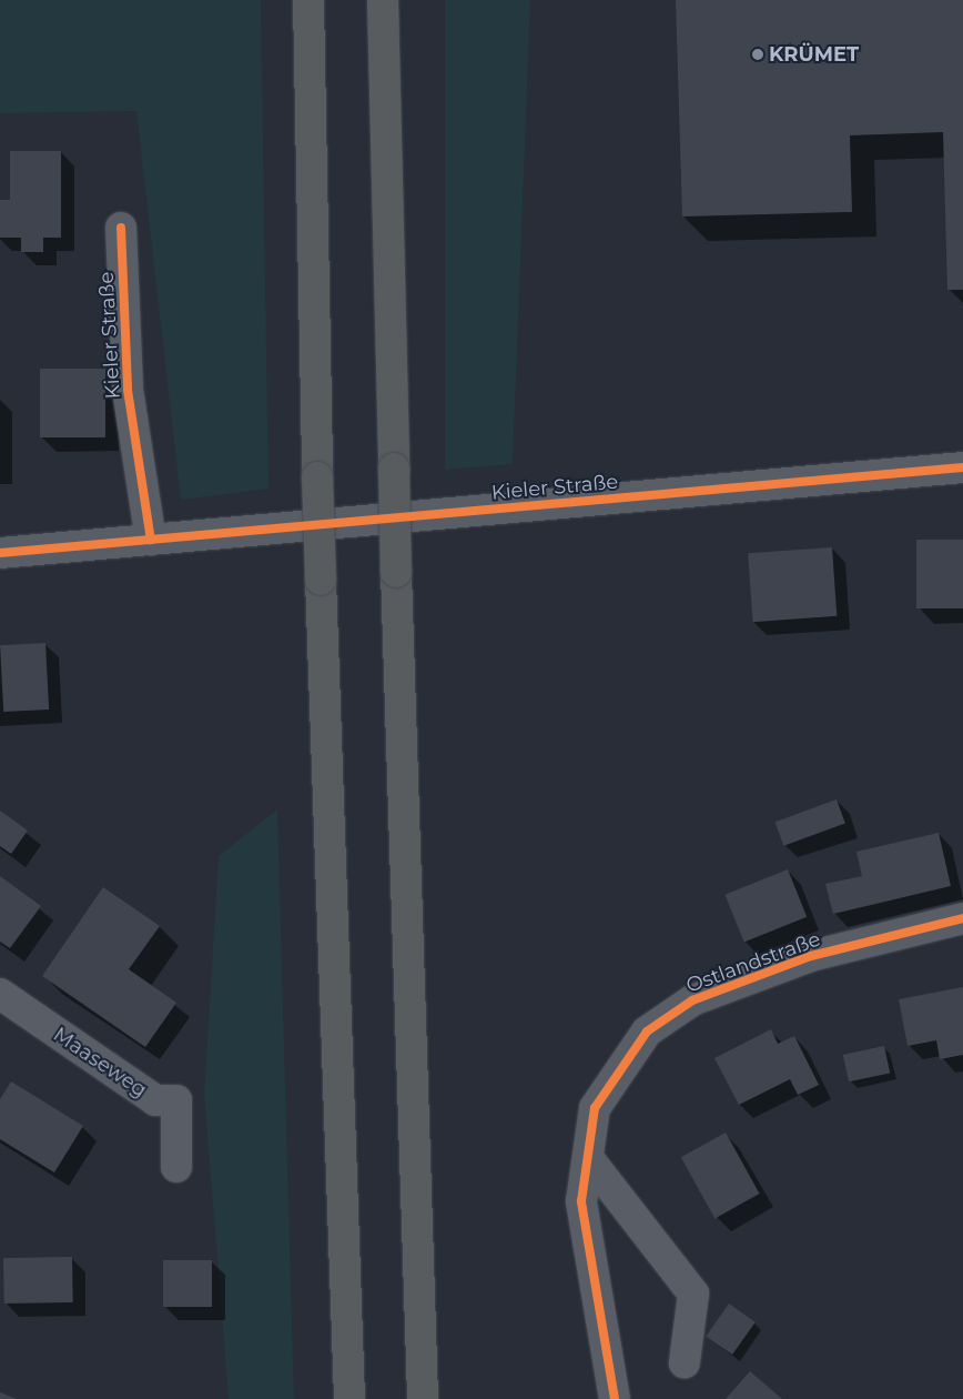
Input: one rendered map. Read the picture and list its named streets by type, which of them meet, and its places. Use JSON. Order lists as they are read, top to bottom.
{
  "streets": {
    "street": ["Kieler Straße", "Ostlandstraße", "Maaseweg"]
  },
  "places": ["KRÜMET"]
}
